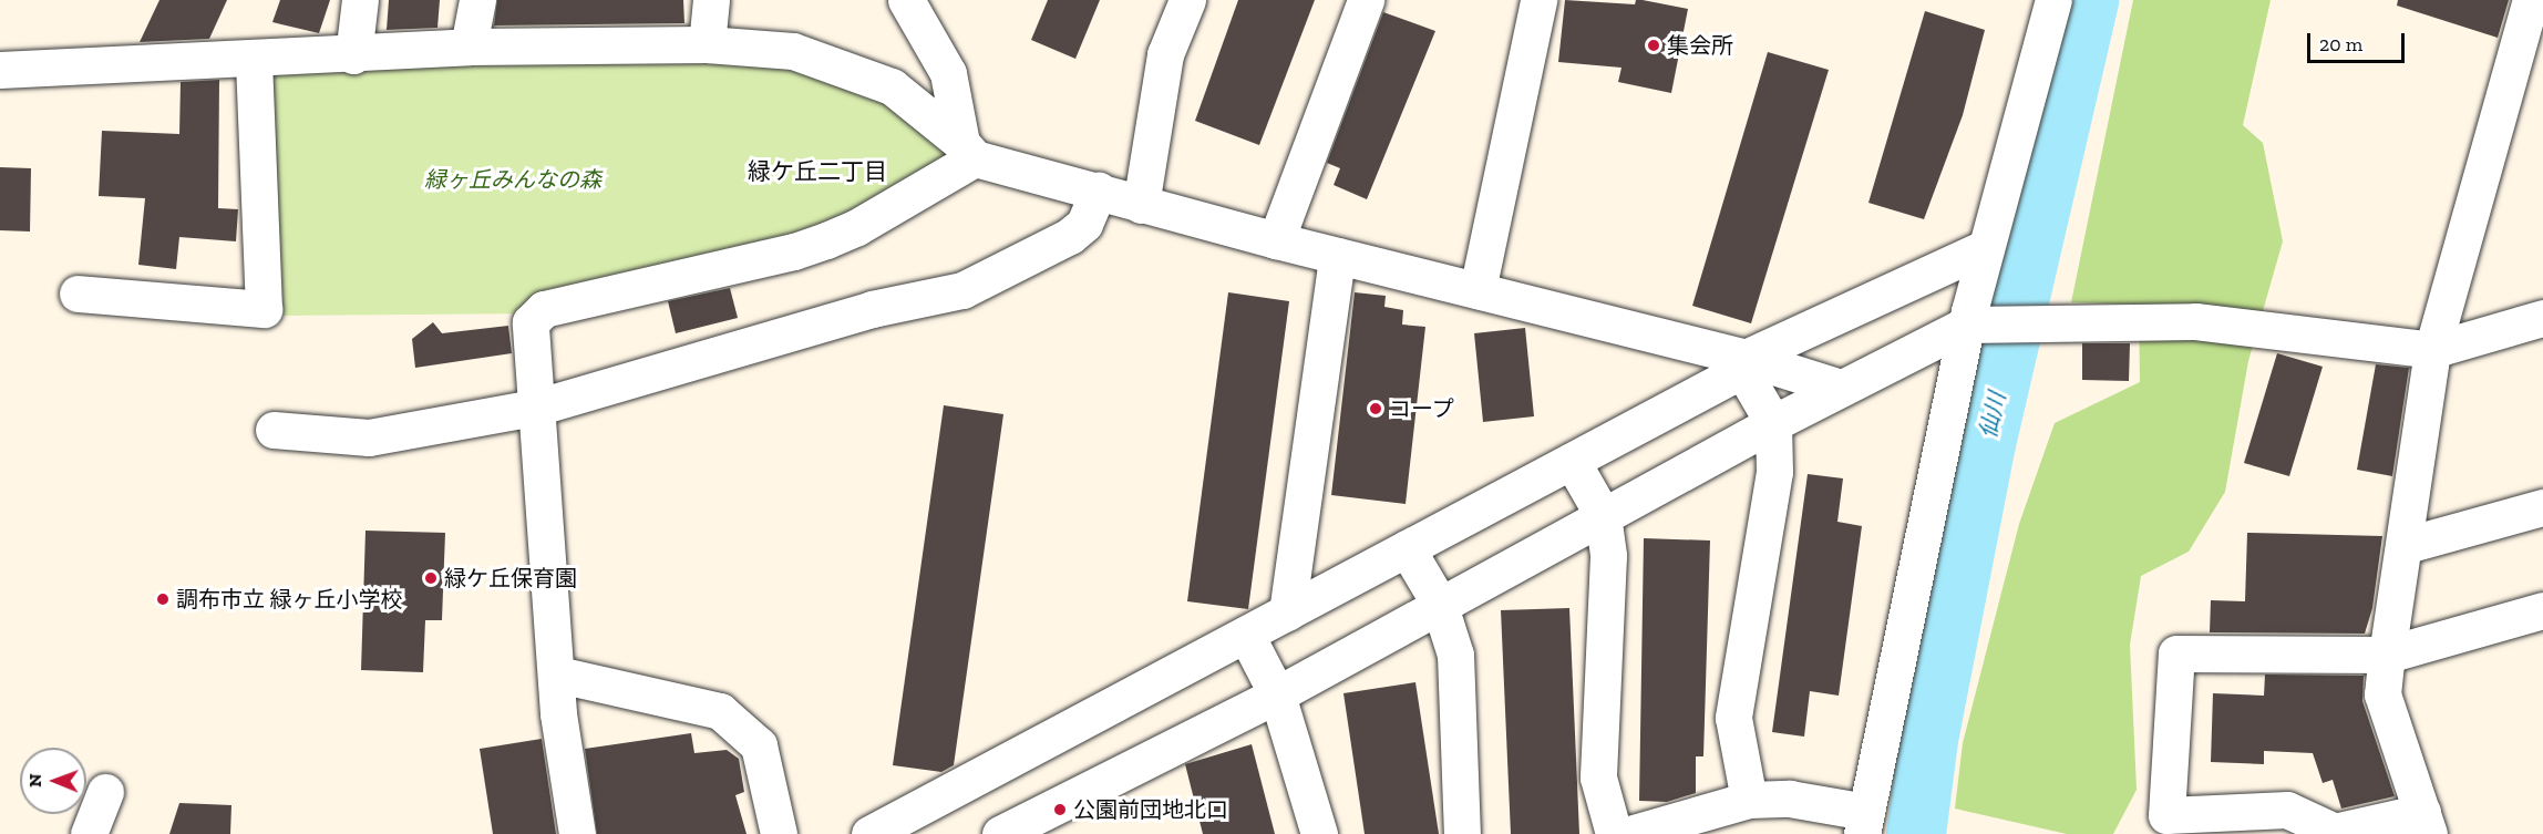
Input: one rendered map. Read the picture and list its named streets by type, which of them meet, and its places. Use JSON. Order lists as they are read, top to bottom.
{
  "districts": ["緑ケ丘二丁目"],
  "water": ["仙川"],
  "parks": ["緑ヶ丘みんなの森"],
  "places": [
    "集会所",
    "コープ",
    "緑ケ丘保育園",
    "調布市立 緑ヶ丘小学校",
    "公園前団地北口"
  ],
  "scale_bar": "20 m",
  "north": "left"
}
